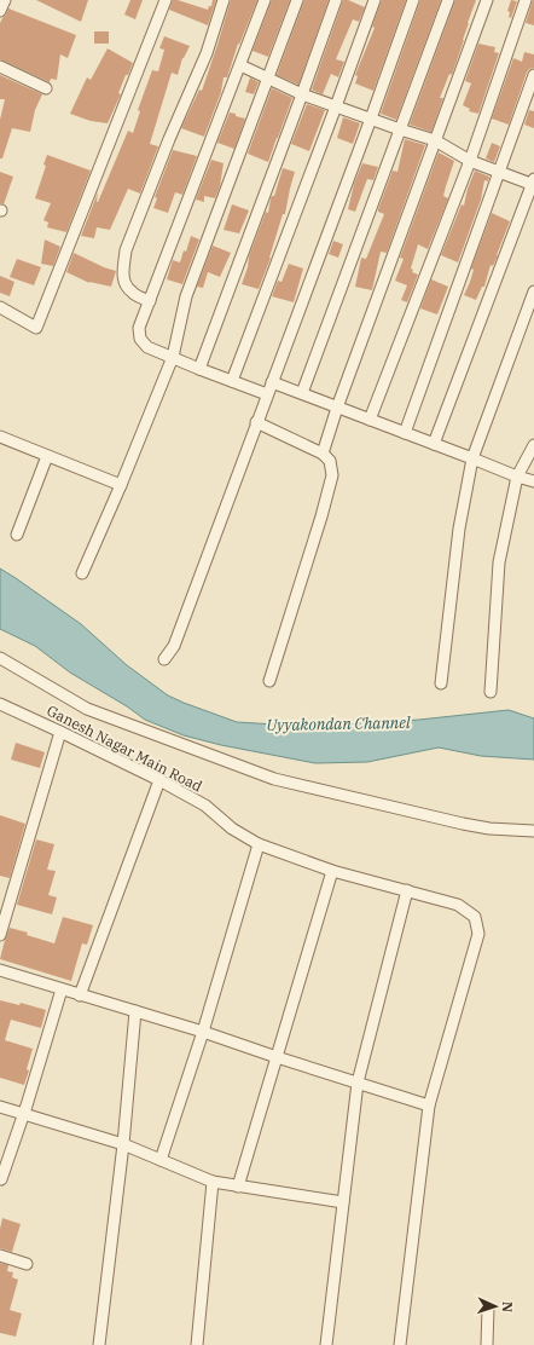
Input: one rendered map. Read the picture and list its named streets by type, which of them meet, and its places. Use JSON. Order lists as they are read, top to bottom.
{
  "streets": {
    "street": ["Ganesh Nagar Main Road"]
  },
  "water": ["Uyyakondan Channel"],
  "north": "right"
}
